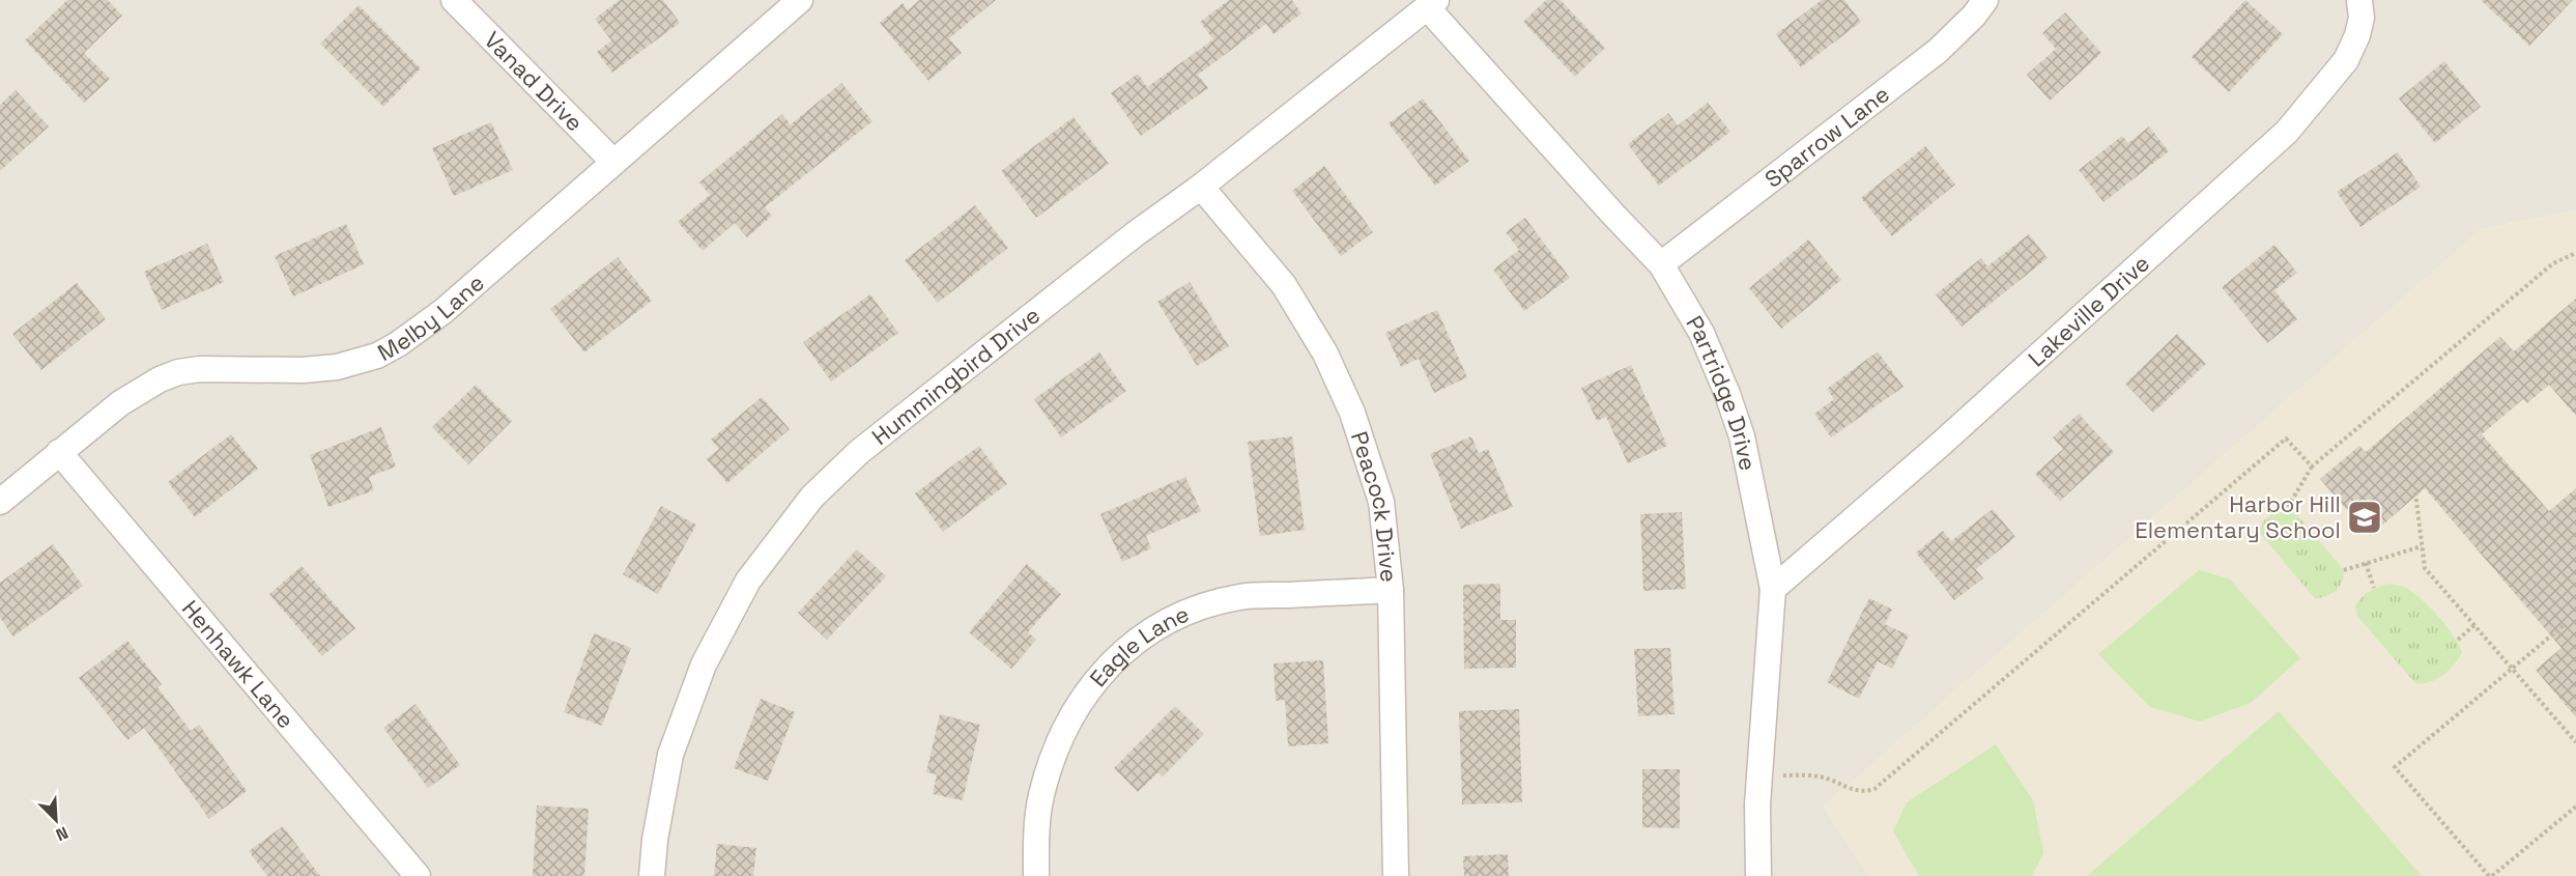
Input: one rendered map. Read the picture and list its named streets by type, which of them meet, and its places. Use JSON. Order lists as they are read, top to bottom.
{
  "streets": {
    "street": [
      "Vanad Drive",
      "Sparrow Lane",
      "Lakeville Drive",
      "Melby Lane",
      "Hummingbird Drive",
      "Partridge Drive",
      "Peacock Drive",
      "Eagle Lane",
      "Henhawk Lane"
    ]
  },
  "crossings": [
    ["Vanad Drive", "Melby Lane"],
    ["Sparrow Lane", "Partridge Drive"],
    ["Lakeville Drive", "Partridge Drive"],
    ["Melby Lane", "Henhawk Lane"],
    ["Hummingbird Drive", "Partridge Drive"],
    ["Hummingbird Drive", "Peacock Drive"],
    ["Peacock Drive", "Eagle Lane"]
  ],
  "places": {
    "school or university": ["Harbor Hill Elementary School"]
  },
  "north": "bottom right"
}
